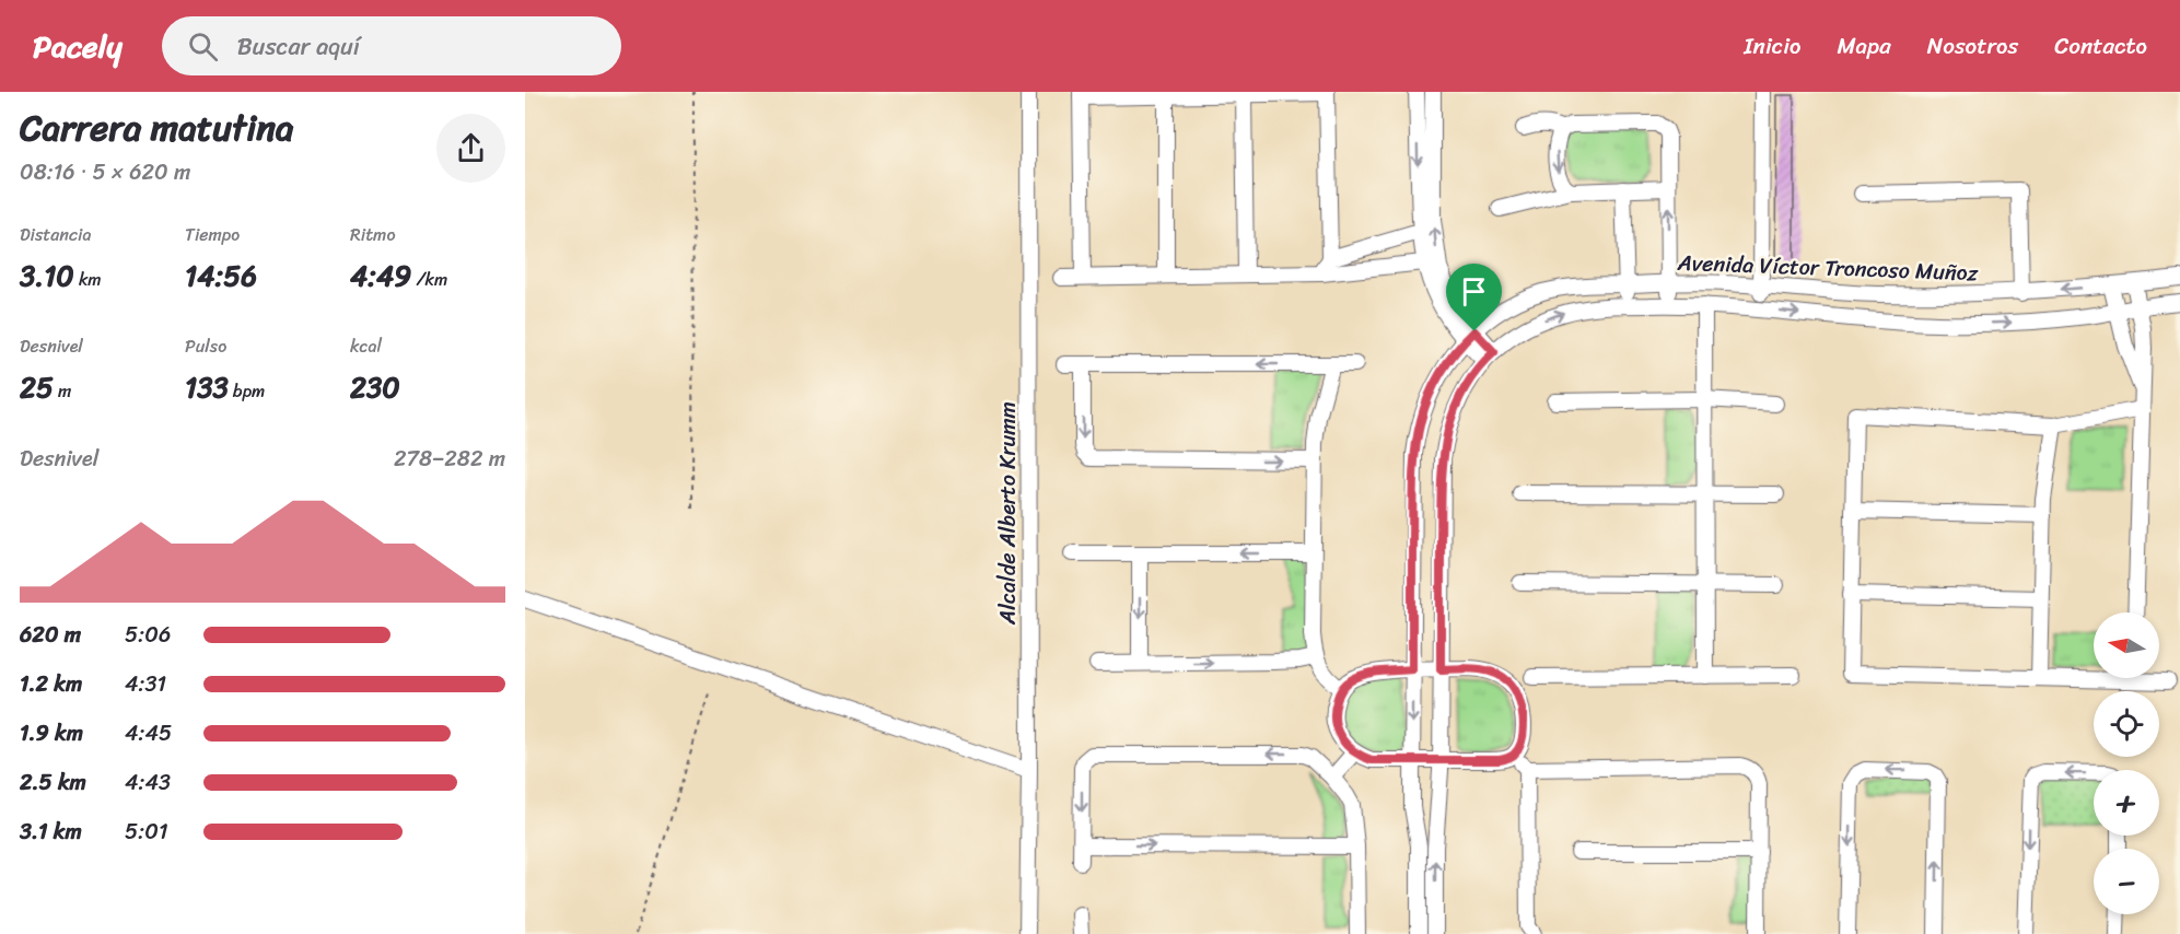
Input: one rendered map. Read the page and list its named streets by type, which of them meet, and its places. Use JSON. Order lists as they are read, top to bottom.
{
  "streets": {
    "street": ["Avenida Víctor Troncoso Muñoz", "Alcalde Alberto Krumm"]
  },
  "north": "left",
  "page": {
    "header": "Pacely",
    "search": "Buscar aquí",
    "nav": [
      "Inicio",
      "Mapa",
      "Nosotros",
      "Contacto"
    ],
    "heading": ["Carrera matutina", "08:16 · 5 × 620 m"],
    "stats": [
      ["Distancia", "3.10 km"],
      ["Tiempo", "14:56"],
      ["Ritmo", "4:49 /km"],
      ["Desnivel", "25 m"],
      ["Pulso", "133 bpm"],
      ["kcal", "230"]
    ],
    "chart": ["Desnivel", "278–282 m"],
    "list": [
      {
        "name": "620 m",
        "note": "5:06"
      },
      {
        "name": "1.2 km",
        "note": "4:31"
      },
      {
        "name": "1.9 km",
        "note": "4:45"
      },
      {
        "name": "2.5 km",
        "note": "4:43"
      },
      {
        "name": "3.1 km",
        "note": "5:01"
      }
    ],
    "map_buttons": ["+", "−"]
  }
}
